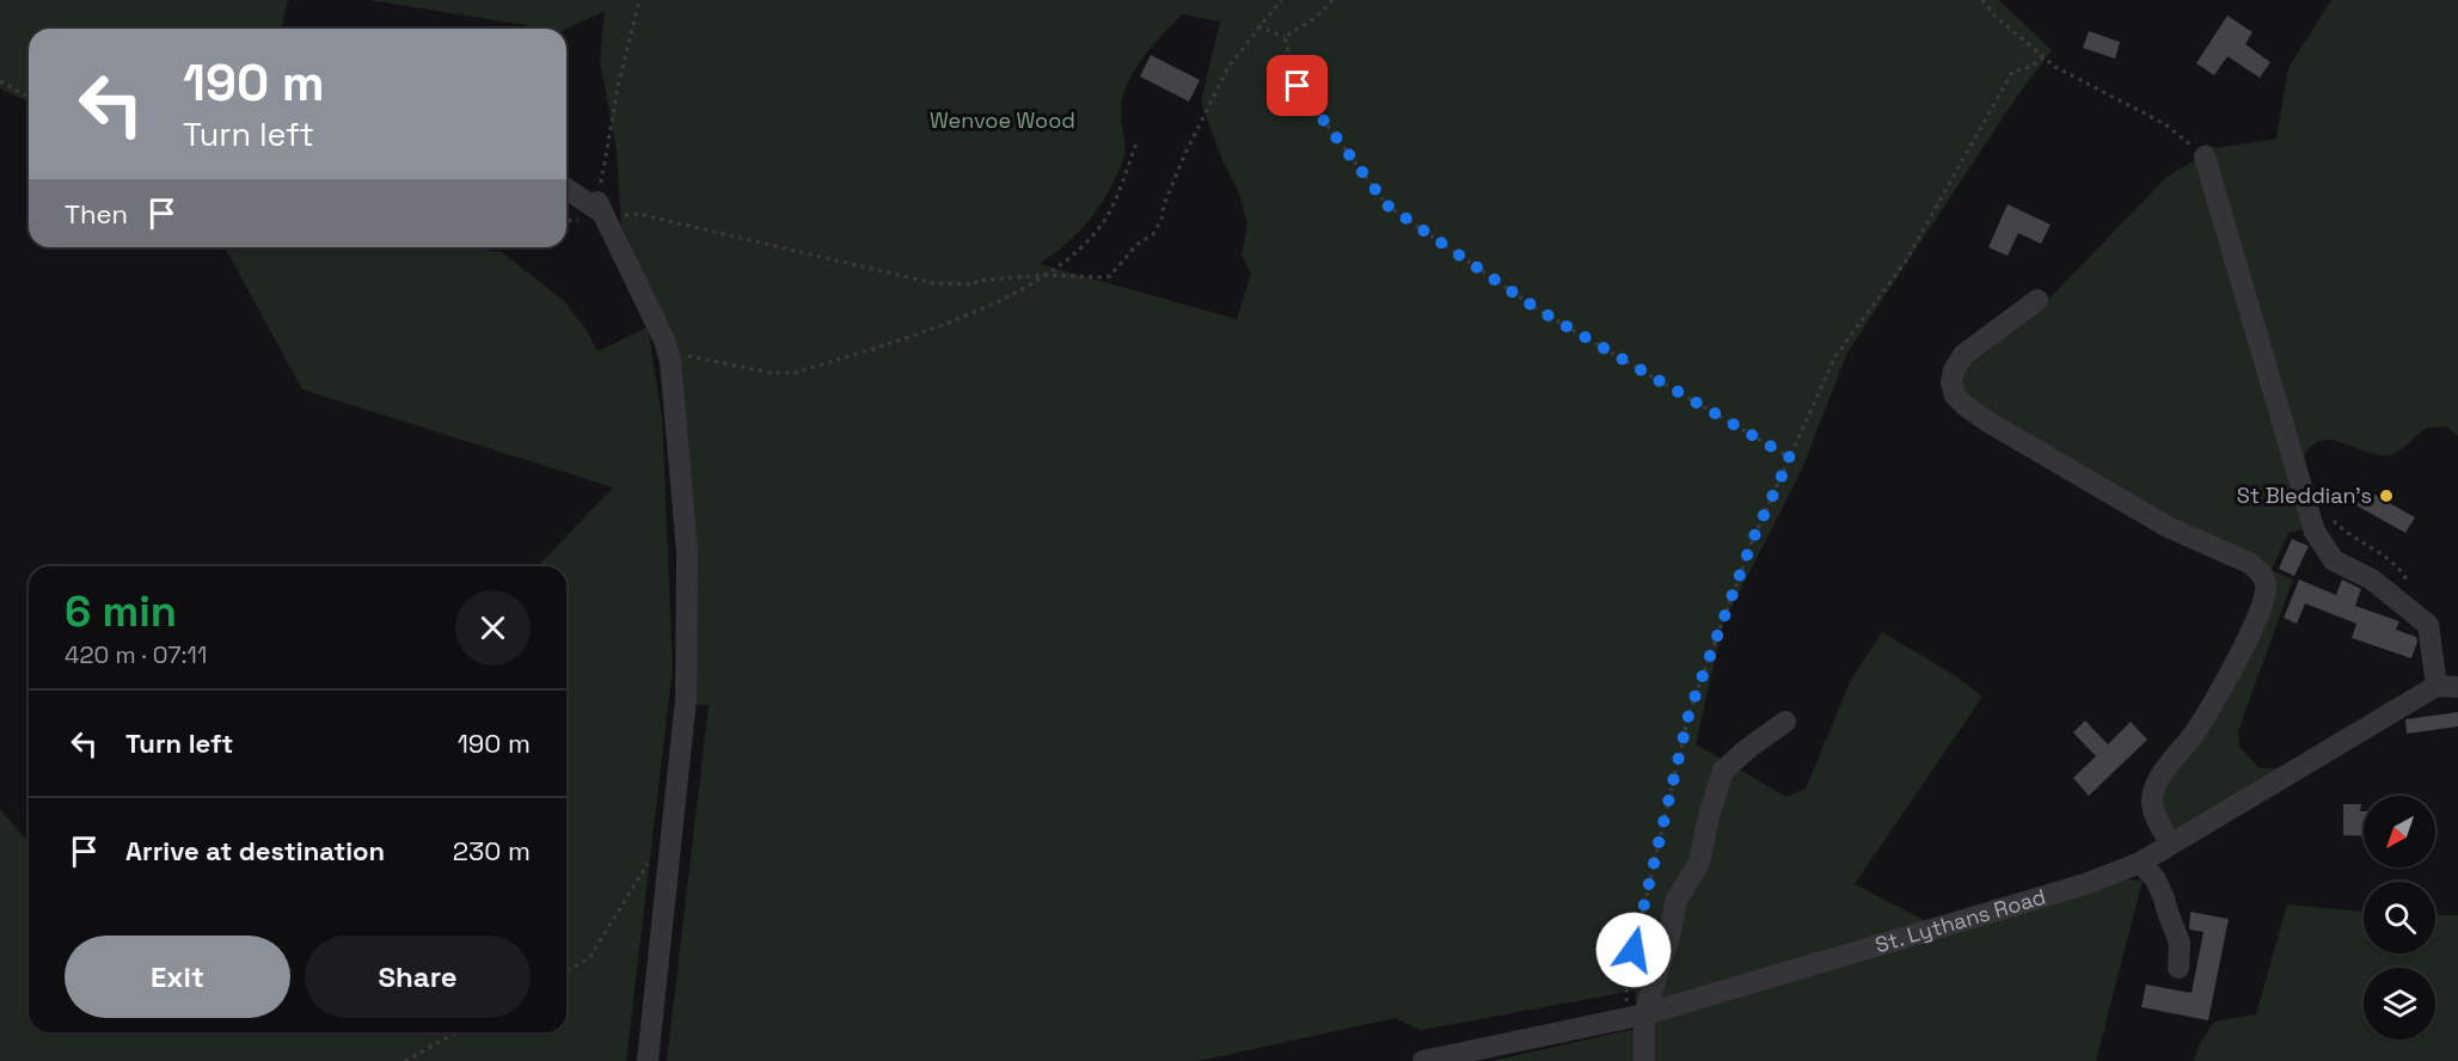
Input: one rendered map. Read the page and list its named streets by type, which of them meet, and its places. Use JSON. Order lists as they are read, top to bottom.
{
  "streets": {
    "street": ["St. Lythans Road"]
  },
  "parks": ["Wenvoe Wood"],
  "places": ["St Bleddian’s"],
  "north": "bottom left",
  "page": {
    "turn": ["190 m", "Turn left"],
    "then": "Then",
    "heading": ["6 min", "420 m · 07:11"],
    "list": [
      {
        "name": "Turn left",
        "value": "190 m"
      },
      {
        "name": "Arrive at destination",
        "value": "230 m"
      }
    ],
    "buttons": ["Exit", "Share"]
  }
}
